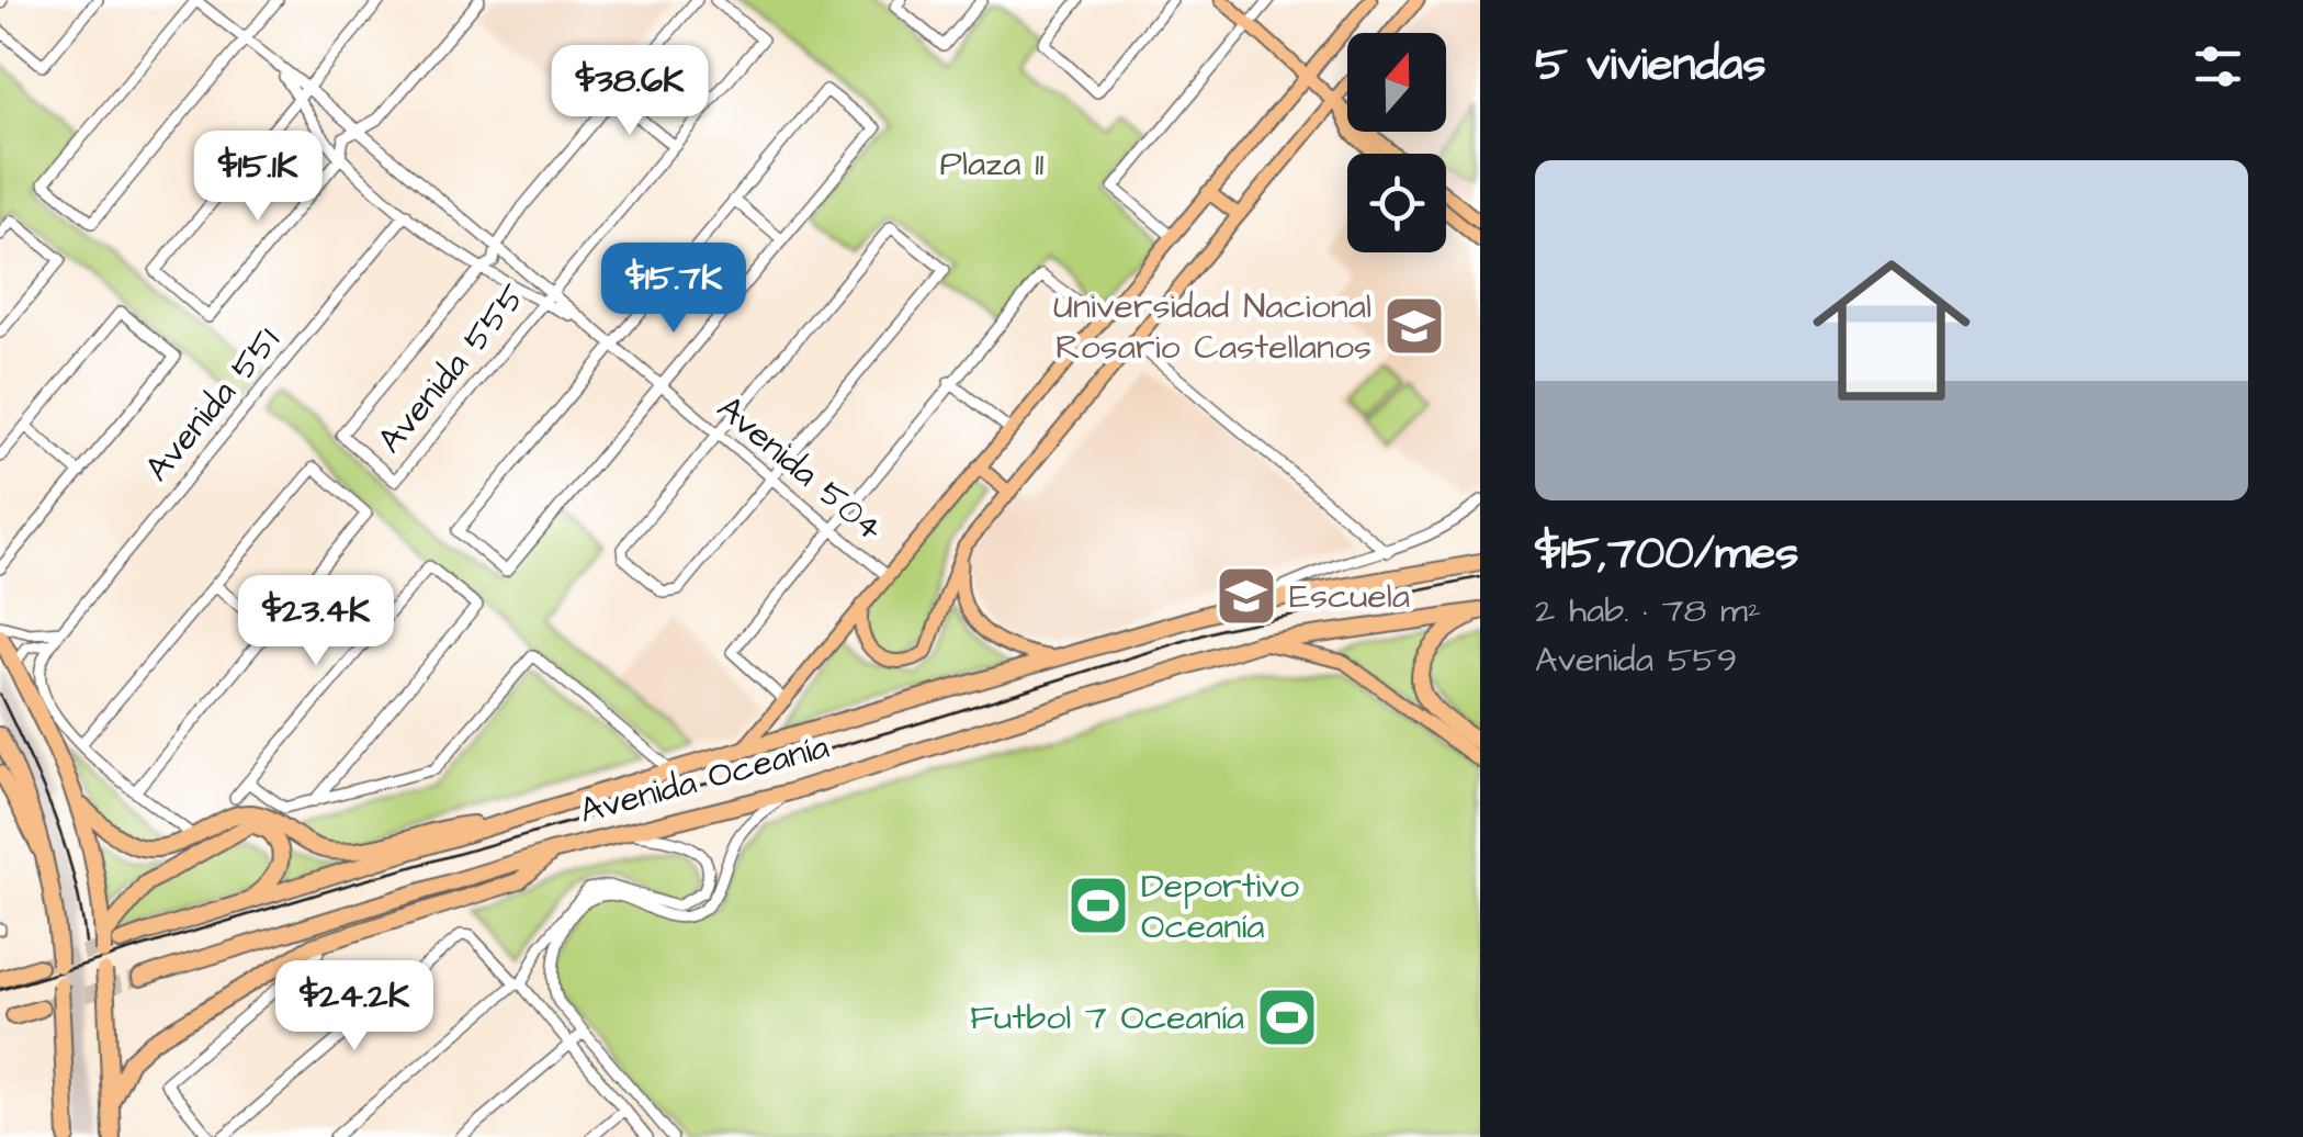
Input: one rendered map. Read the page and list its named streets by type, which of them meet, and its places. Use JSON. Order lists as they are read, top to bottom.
{
  "streets": {
    "highway": ["Avenida Oceanía"],
    "street": ["Avenida 555", "Avenida 551", "Avenida 504"]
  },
  "crossings": [
    ["Avenida 555", "Avenida 504"],
    ["Avenida 551", "Avenida 504"]
  ],
  "parks": ["Plaza 11"],
  "places": {
    "school or university": ["Universidad Nacional Rosario Castellanos", "Escuela"],
    "sports": ["Deportivo Oceanía", "Futbol 7 Oceanía"]
  },
  "north": "top",
  "page": {
    "heading": "5 viviendas",
    "price": [
      "$38.6K",
      "$15.1K",
      "$15.7K",
      "$23.4K",
      "$24.2K"
    ],
    "list": [
      {
        "name": "$15,700/mes",
        "note": "2 hab. · 78 m² · Avenida 559"
      }
    ]
  }
}
